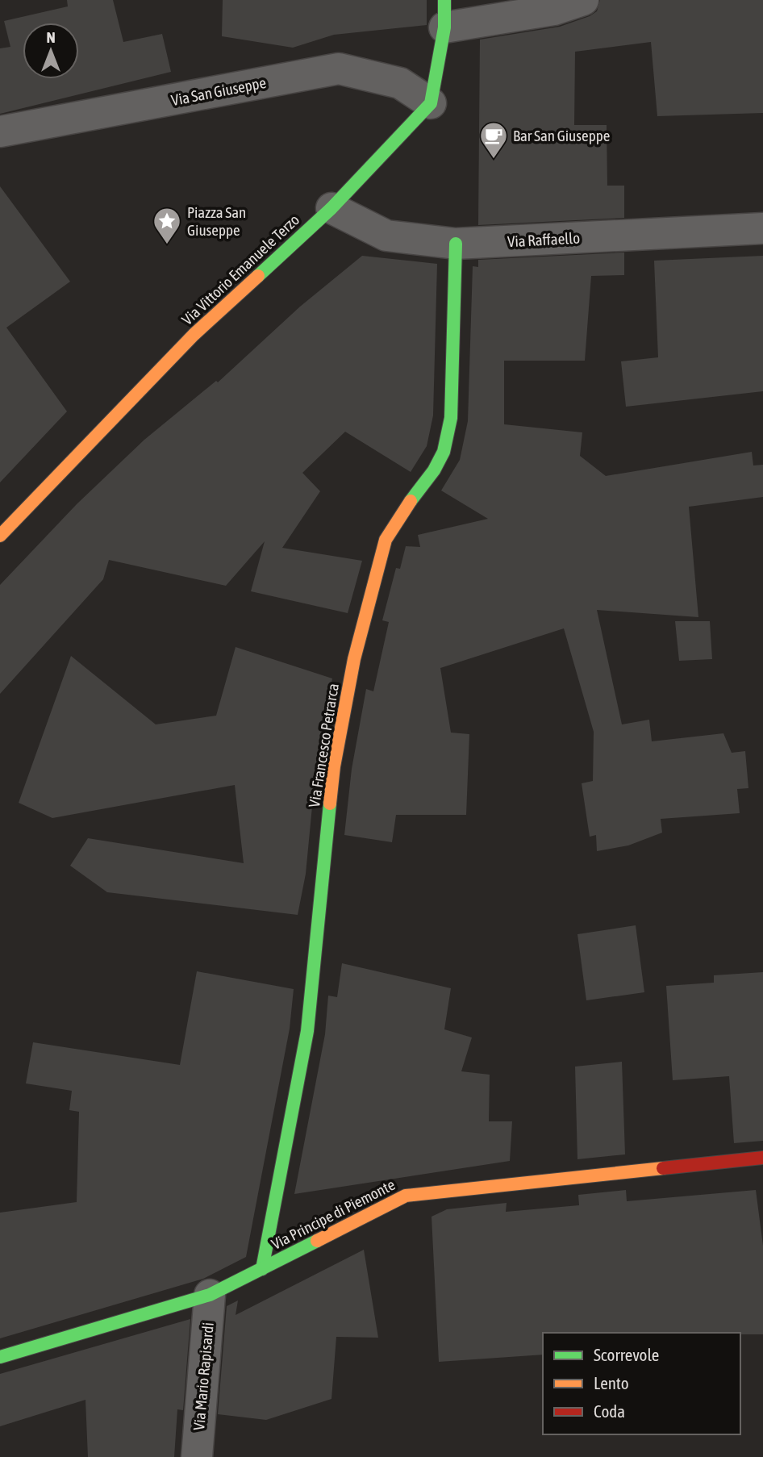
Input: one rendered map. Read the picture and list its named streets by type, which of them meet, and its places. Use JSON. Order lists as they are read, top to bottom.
{
  "streets": {
    "street": [
      "Via San Giuseppe",
      "Via Raffaello",
      "Via Vittorio Emanuele Terzo",
      "Via Francesco Petrarca",
      "Via Principe di Piemonte",
      "Via Mario Rapisardi"
    ]
  },
  "crossings": [
    ["Via San Giuseppe", "Via Vittorio Emanuele Terzo"],
    ["Via Raffaello", "Via Vittorio Emanuele Terzo"],
    ["Via Raffaello", "Via Francesco Petrarca"],
    ["Via Francesco Petrarca", "Via Principe di Piemonte"],
    ["Via Principe di Piemonte", "Via Mario Rapisardi"]
  ],
  "places": {
    "cafe": ["Bar San Giuseppe"],
    "place": ["Piazza San Giuseppe"]
  },
  "legend": ["Scorrevole", "Lento", "Coda"],
  "north": "top"
}
